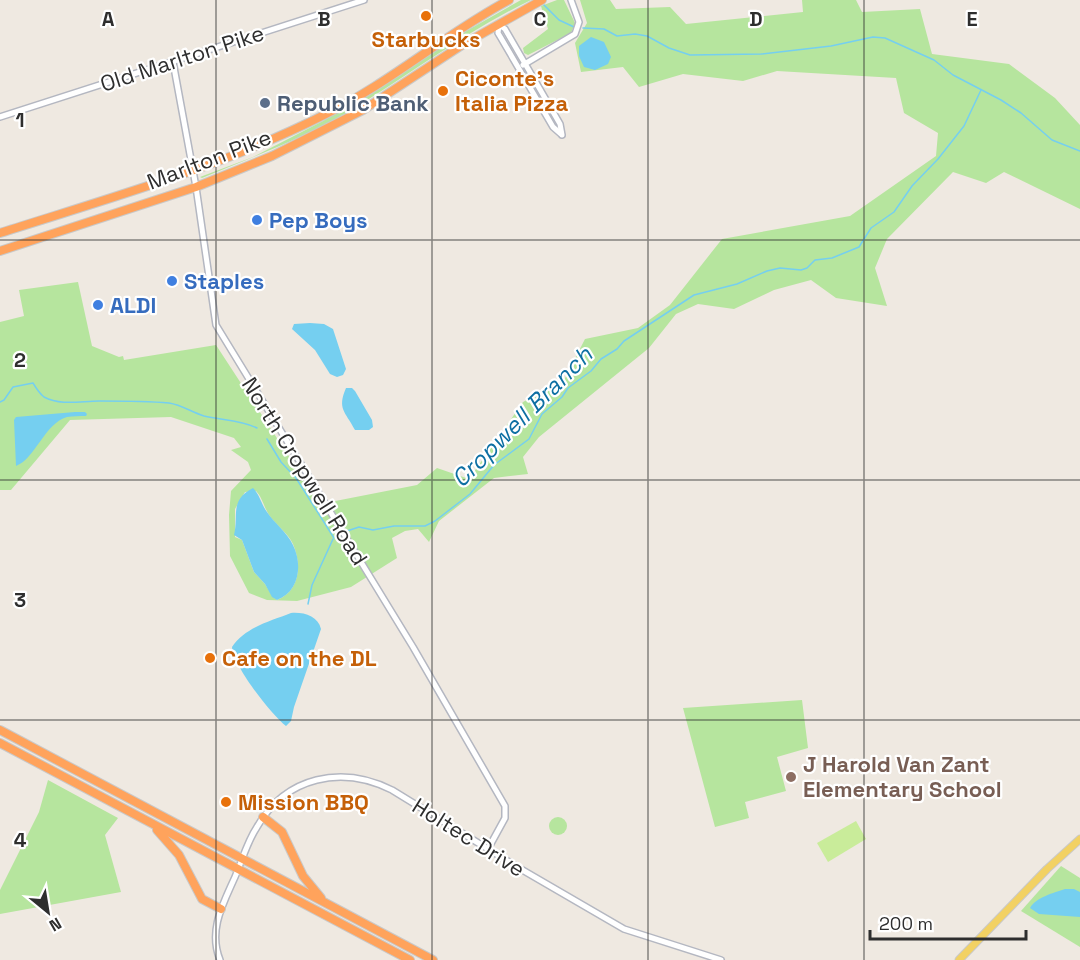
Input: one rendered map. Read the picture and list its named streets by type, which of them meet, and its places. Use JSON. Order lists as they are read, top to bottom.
{
  "streets": {
    "highway": ["Marlton Pike"],
    "street": ["Old Marlton Pike", "North Cropwell Road", "Holtec Drive"]
  },
  "crossings": [
    ["Old Marlton Pike", "North Cropwell Road"],
    ["Marlton Pike", "North Cropwell Road"],
    ["North Cropwell Road", "Holtec Drive"]
  ],
  "water": ["Cropwell Branch"],
  "places": [
    "Starbucks",
    "Ciconte's Italia Pizza",
    "Republic Bank",
    "Pep Boys",
    "Staples",
    "ALDI",
    "Cafe on the DL",
    "J Harold Van Zant Elementary School",
    "Mission BBQ"
  ],
  "scale_bar": "200 m",
  "north": "bottom right",
  "grid": {
    "columns": [
      "A",
      "B",
      "C",
      "D",
      "E"
    ],
    "rows": [
      "1",
      "2",
      "3",
      "4"
    ]
  }
}
